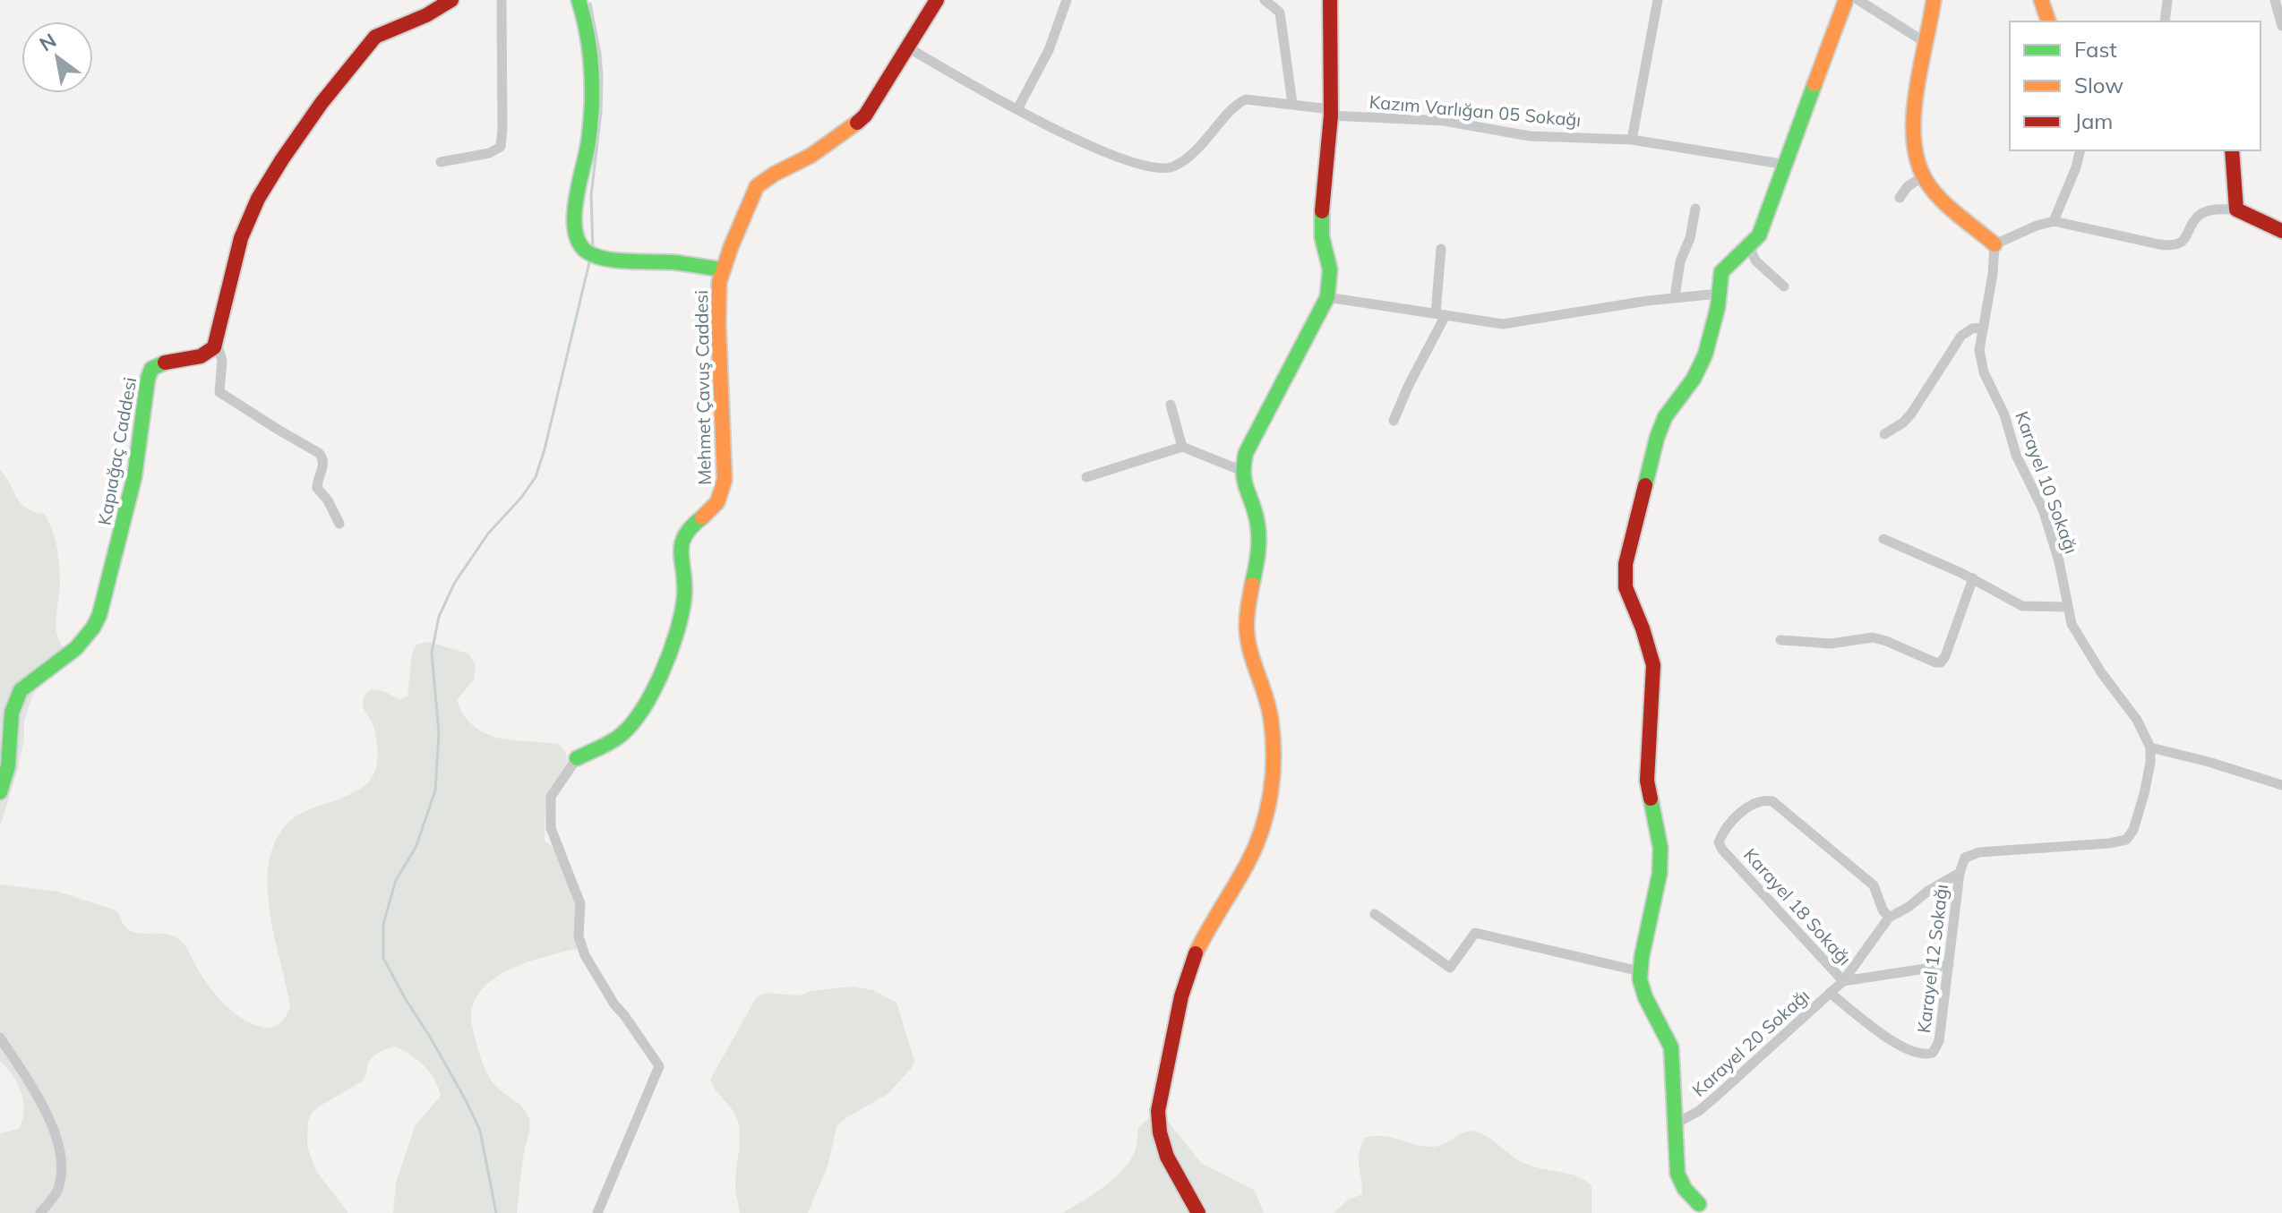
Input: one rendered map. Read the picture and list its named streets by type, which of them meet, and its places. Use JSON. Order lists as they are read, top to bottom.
{
  "streets": {
    "street": [
      "Kazım Varlığan 05 Sokağı",
      "Mehmet Çavuş Caddesi",
      "Kapıağaç Caddesi",
      "Karayel 10 Sokağı",
      "Karayel 18 Sokağı",
      "Karayel 12 Sokağı",
      "Karayel 20 Sokağı"
    ]
  },
  "crossings": [
    ["Karayel 18 Sokağı", "Karayel 20 Sokağı"],
    ["Karayel 12 Sokağı", "Karayel 20 Sokağı"]
  ],
  "legend": ["Fast", "Slow", "Jam"],
  "north": "top left"
}
